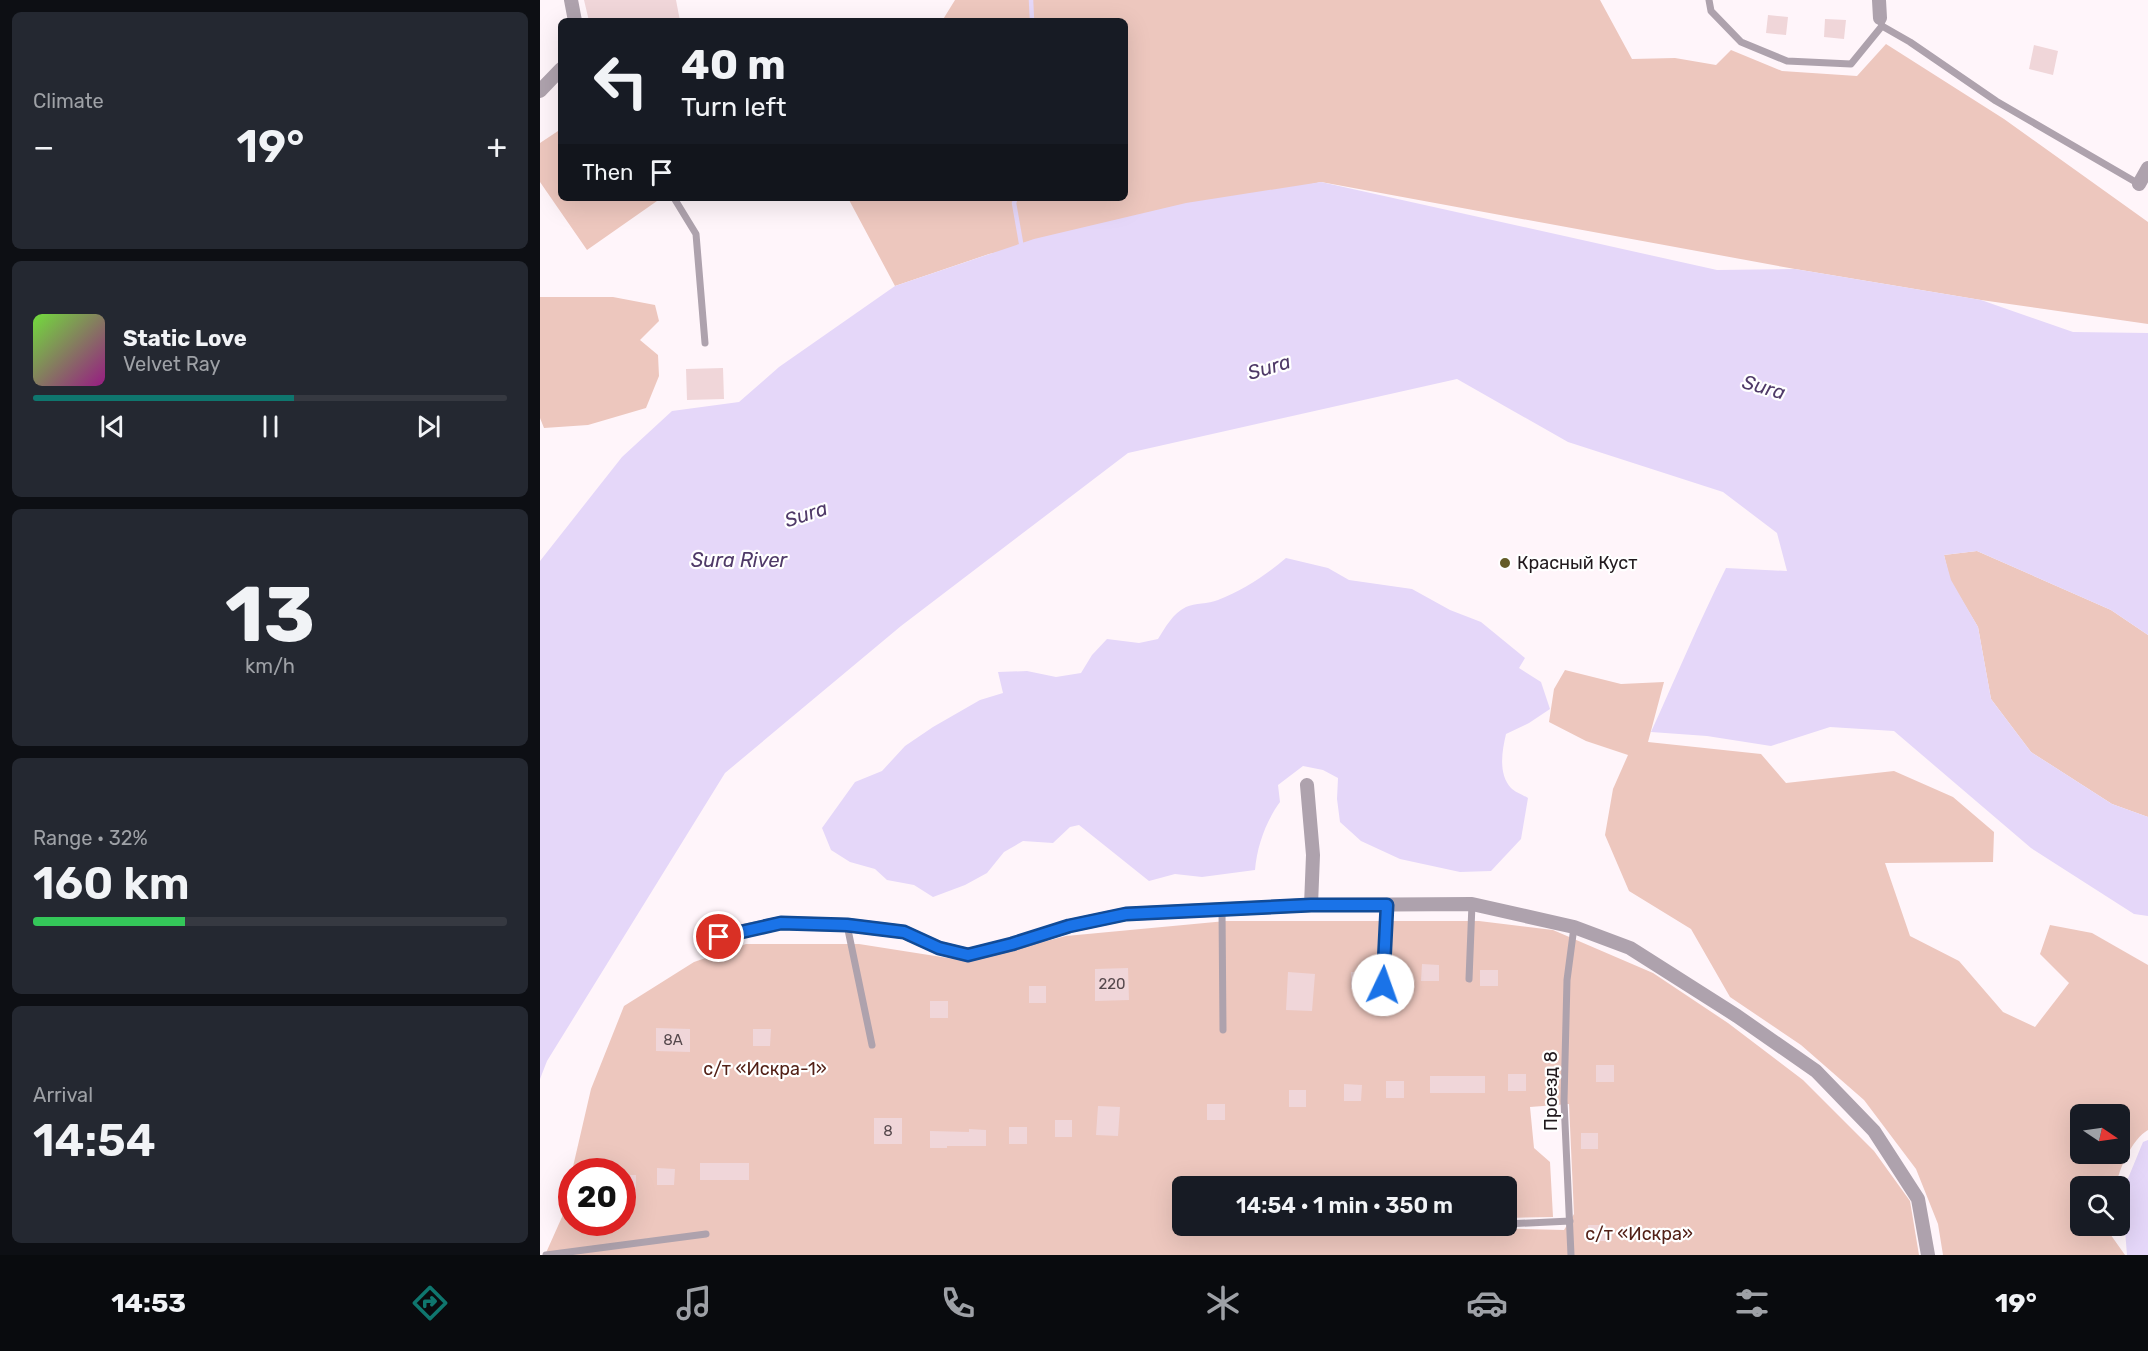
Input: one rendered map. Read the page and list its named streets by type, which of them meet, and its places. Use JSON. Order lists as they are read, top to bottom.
{
  "streets": {
    "lane": ["Проезд 8"]
  },
  "water": ["Sura", "Sura River"],
  "parks": ["с/т «Искра-1»", "с/т «Искра»"],
  "places": ["Красный Куст"],
  "house_numbers": ["220", "8А", "8"],
  "north": "right",
  "page": {
    "tile": [
      "Climate",
      ["13", "km/h"],
      ["Range · 32%", "160 km"],
      ["Arrival", "14:54"]
    ],
    "turn": ["40 m", "Turn left"],
    "heat": ["−", "19°", "+"],
    "then": "Then",
    "song": ["Static Love", "Velvet Ray"],
    "limit": "20",
    "trip": "14:54 · 1 min · 350 m",
    "tabs": ["14:53", "19°"]
  }
}
